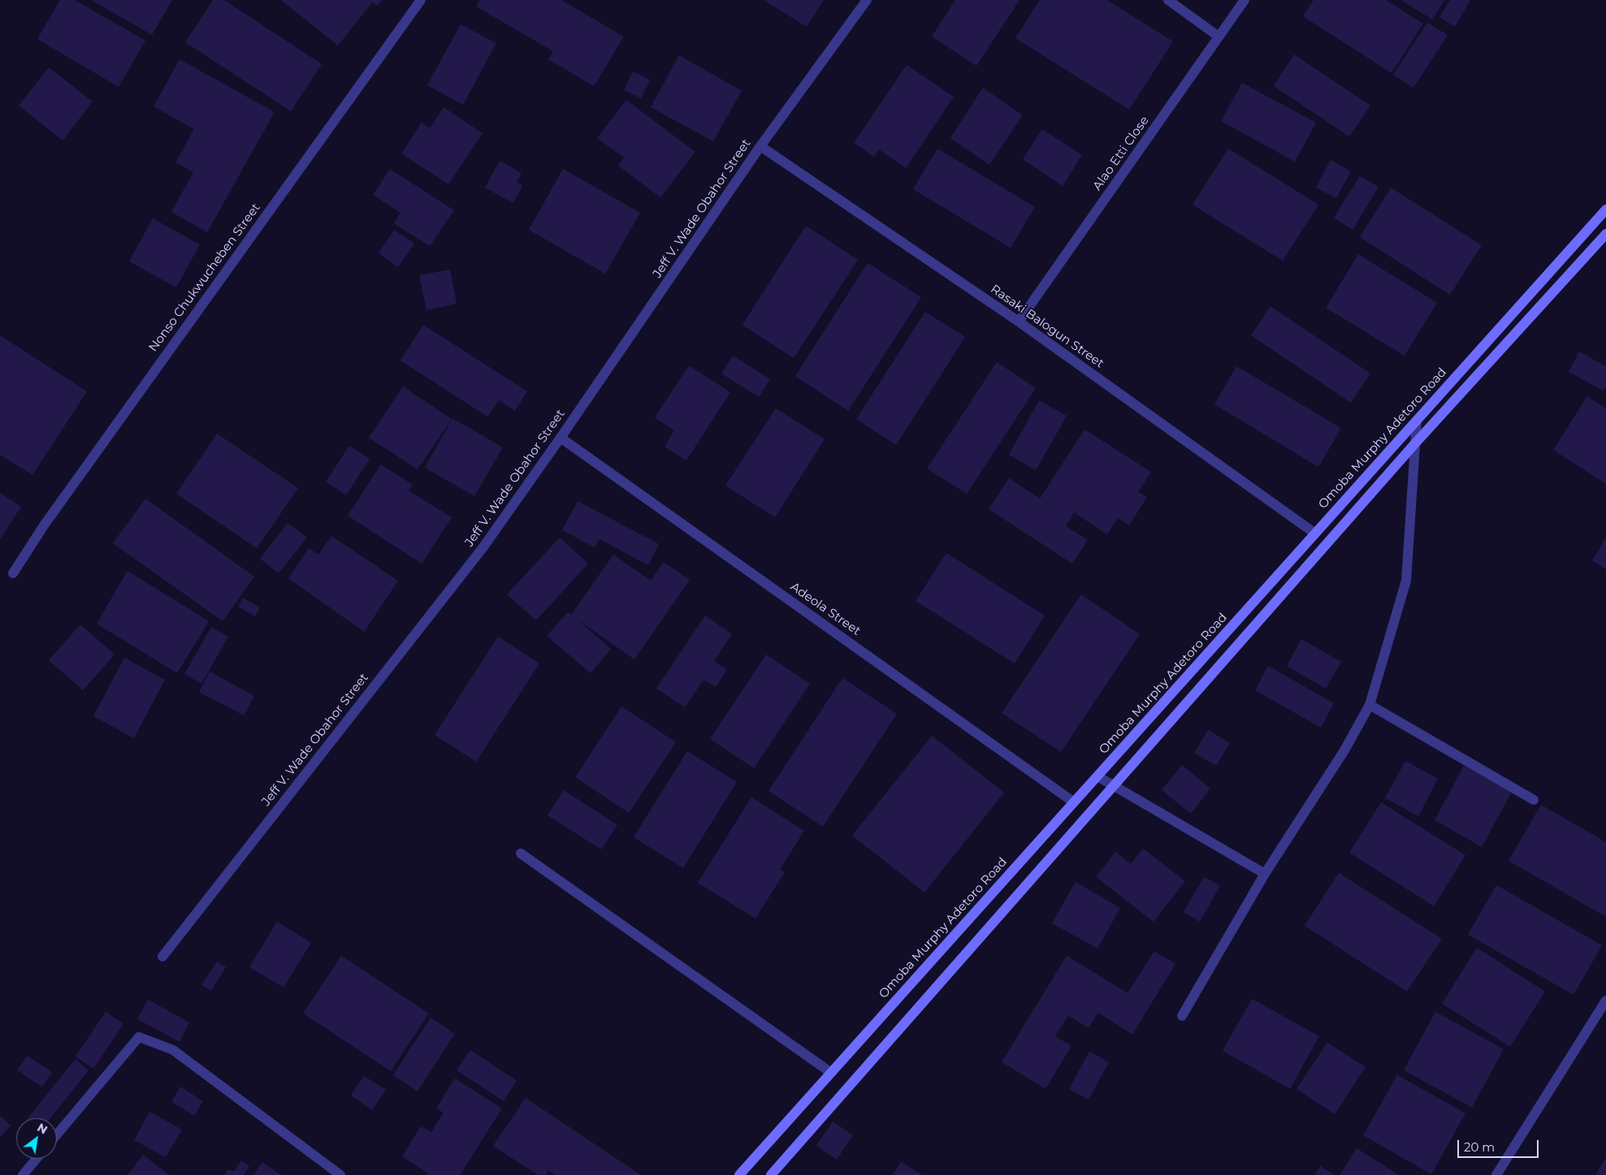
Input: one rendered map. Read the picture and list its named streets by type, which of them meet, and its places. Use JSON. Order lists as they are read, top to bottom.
{
  "streets": {
    "street": [
      "Alao Etti Close",
      "Jeff V. Wade Obahor Street",
      "Nonso Chukwucheben Street",
      "Rasaki Balogun Street",
      "Omoba Murphy Adetoro Road",
      "Adeola Street"
    ]
  },
  "crossings": [
    ["Alao Etti Close", "Rasaki Balogun Street"],
    ["Jeff V. Wade Obahor Street", "Rasaki Balogun Street"],
    ["Jeff V. Wade Obahor Street", "Adeola Street"],
    ["Rasaki Balogun Street", "Omoba Murphy Adetoro Road"],
    ["Omoba Murphy Adetoro Road", "Adeola Street"]
  ],
  "scale_bar": "20 m",
  "north": "top right"
}
